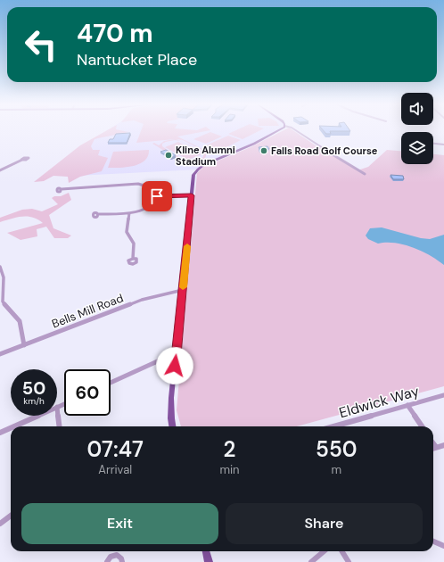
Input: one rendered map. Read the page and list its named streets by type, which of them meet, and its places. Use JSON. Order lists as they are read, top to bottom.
{
  "streets": {
    "street": ["Bells Mill Road", "Eldwick Way"]
  },
  "places": ["Falls Road Golf Course", "Kline Alumni Stadium"],
  "page": {
    "turn": ["470 m", "Nantucket Place"],
    "speed": "50 km/h",
    "limit": "60",
    "eta": [
      "07:47",
      "Arrival",
      "2",
      "min",
      "550",
      "m"
    ],
    "buttons": ["Exit", "Share"]
  }
}
